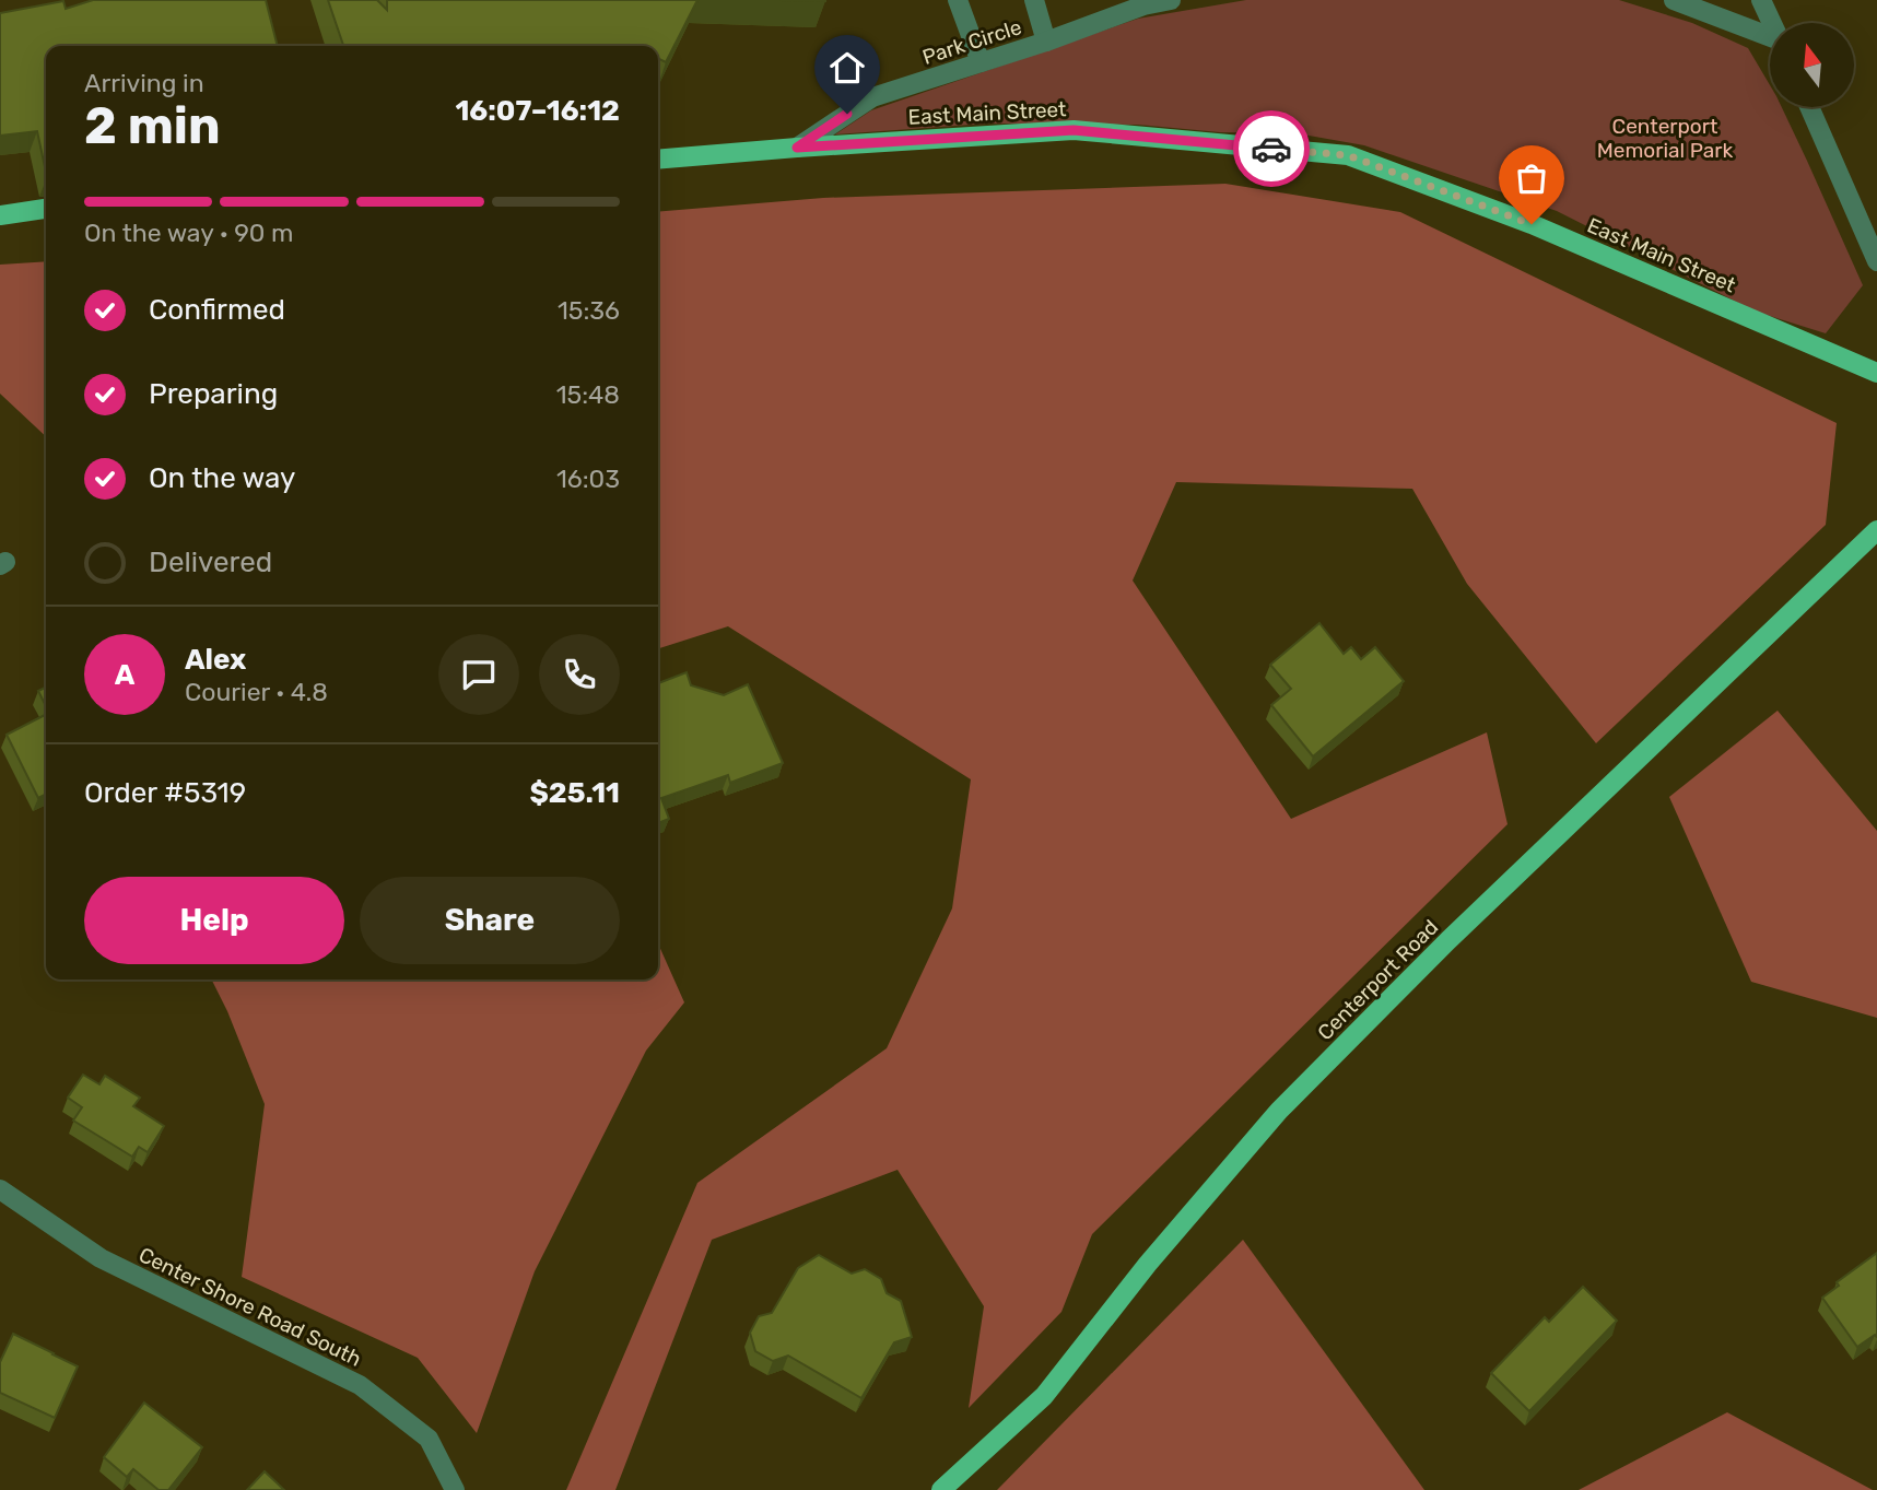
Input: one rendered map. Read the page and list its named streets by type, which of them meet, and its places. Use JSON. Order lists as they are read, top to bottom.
{
  "streets": {
    "main road": ["East Main Street", "Centerport Road"],
    "street": ["Park Circle", "Center Shore Road South"]
  },
  "crossings": [
    ["Park Circle", "East Main Street"]
  ],
  "parks": ["Centerport Memorial Park"],
  "north": "top",
  "page": {
    "heading": ["2 min", "Arriving in", "16:07–16:12"],
    "panel": [
      "Alex",
      "Courier · 4.8",
      "Order #5319",
      "$25.11"
    ],
    "bar": "On the way · 90 m",
    "list": [
      ["Confirmed", "15:36"],
      ["Preparing", "15:48"],
      ["On the way", "16:03"],
      "Delivered"
    ],
    "round": "A",
    "buttons": ["Help", "Share"]
  }
}
